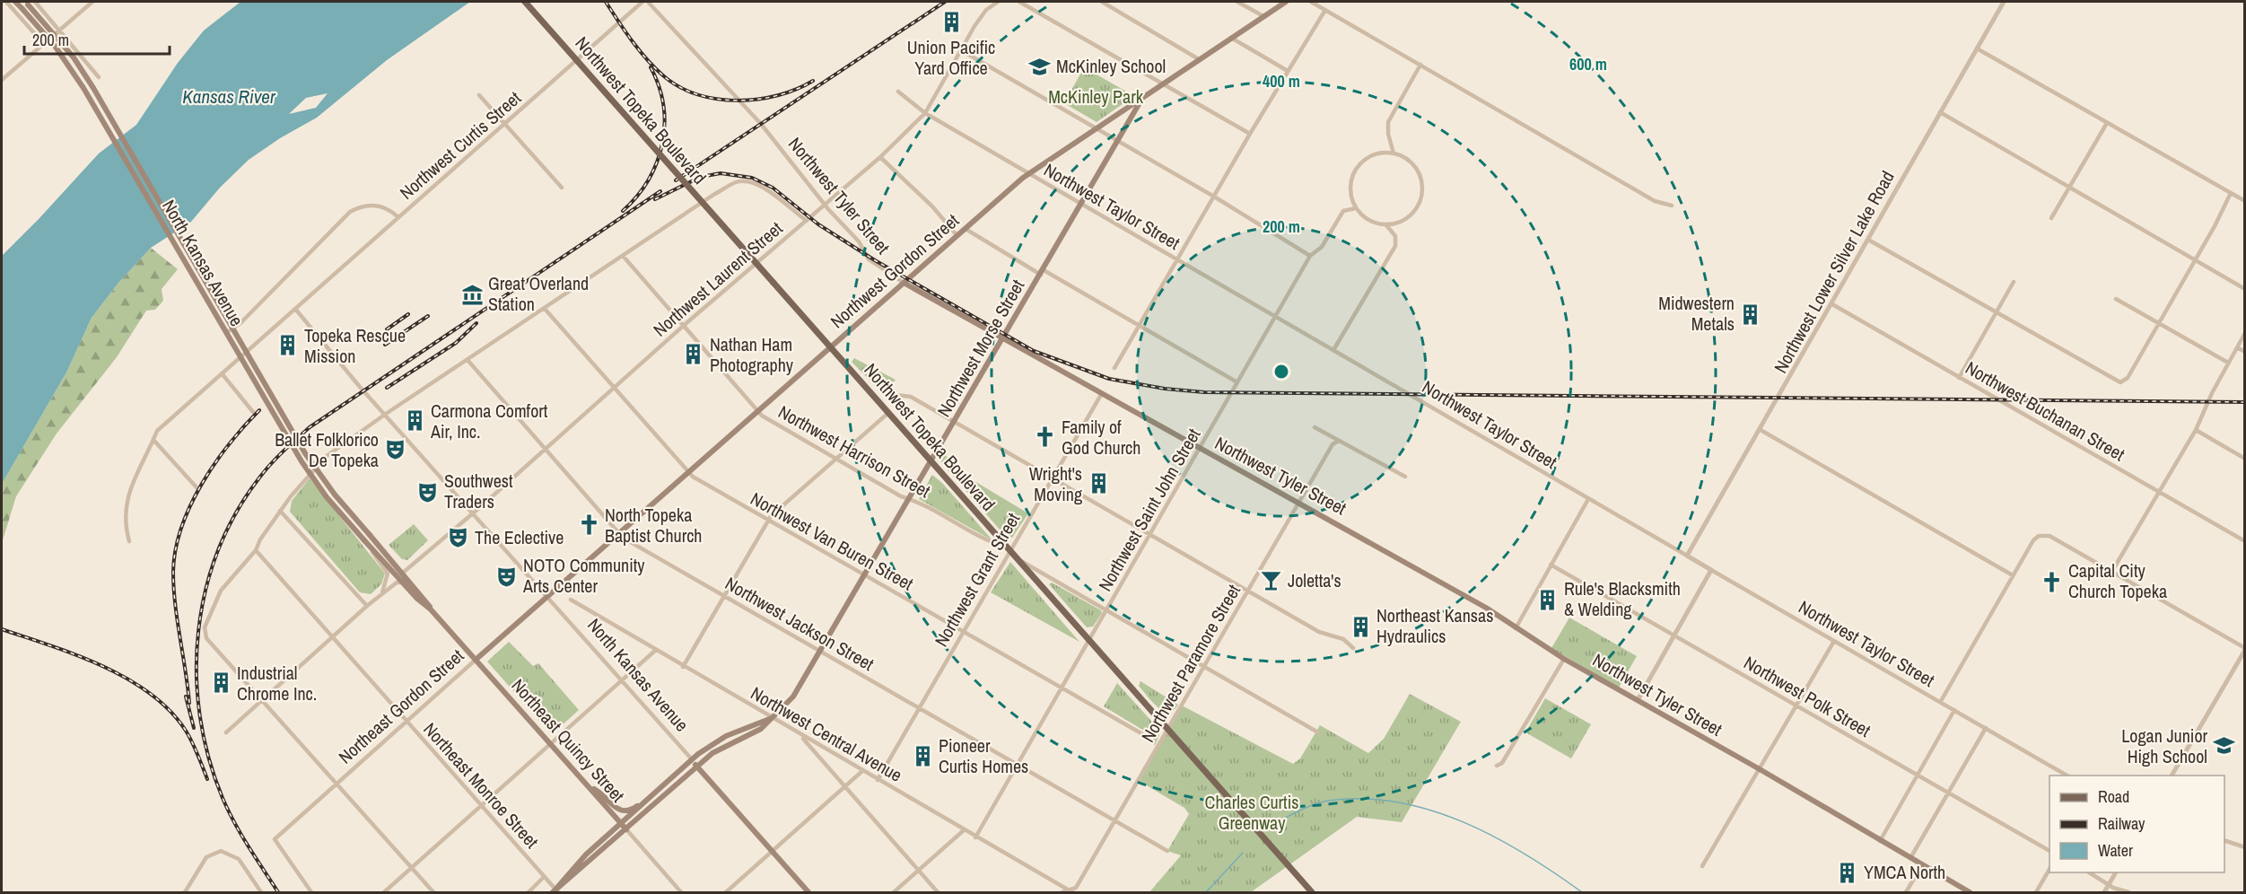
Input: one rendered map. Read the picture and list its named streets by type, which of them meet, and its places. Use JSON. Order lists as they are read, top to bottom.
{
  "streets": {
    "main road": [
      "Northwest Topeka Boulevard",
      "Northwest Tyler Street",
      "North Kansas Avenue",
      "Northwest Gordon Street",
      "Northwest Morse Street",
      "Northeast Gordon Street",
      "Northeast Quincy Street"
    ],
    "street": [
      "Northwest Curtis Street",
      "Northwest Taylor Street",
      "Northwest Lower Silver Lake Road",
      "Northwest Laurent Street",
      "Northwest Buchanan Street",
      "Northwest Harrison Street",
      "Northwest Saint John Street",
      "Northwest Van Buren Street",
      "Northwest Grant Street",
      "Northwest Jackson Street",
      "Northwest Paramore Street",
      "Northwest Polk Street",
      "Northwest Central Avenue",
      "Northeast Monroe Street"
    ]
  },
  "crossings": [
    ["Northwest Topeka Boulevard", "Northwest Gordon Street"],
    ["Northwest Topeka Boulevard", "Northwest Morse Street"],
    ["Northwest Topeka Boulevard", "Northwest Harrison Street"],
    ["Northwest Topeka Boulevard", "Northwest Saint John Street"],
    ["Northwest Topeka Boulevard", "Northwest Grant Street"],
    ["Northwest Topeka Boulevard", "Northwest Paramore Street"],
    ["Northwest Curtis Street", "North Kansas Avenue"],
    ["Northwest Tyler Street", "Northwest Gordon Street"],
    ["Northwest Tyler Street", "Northwest Laurent Street"],
    ["Northwest Tyler Street", "Northwest Morse Street"],
    ["Northwest Tyler Street", "Northwest Saint John Street"],
    ["Northwest Tyler Street", "Northwest Grant Street"],
    ["Northwest Tyler Street", "Northwest Paramore Street"],
    ["Northwest Taylor Street", "Northwest Gordon Street"],
    ["Northwest Taylor Street", "Northwest Lower Silver Lake Road"],
    ["Northwest Taylor Street", "Northwest Laurent Street"],
    ["Northwest Taylor Street", "Northwest Morse Street"],
    ["Northwest Taylor Street", "Northwest Saint John Street"],
    ["North Kansas Avenue", "Northwest Gordon Street"],
    ["North Kansas Avenue", "Northwest Laurent Street"],
    ["North Kansas Avenue", "Northwest Morse Street"],
    ["North Kansas Avenue", "Northeast Gordon Street"],
    ["North Kansas Avenue", "Northeast Quincy Street"],
    ["Northwest Gordon Street", "Northwest Morse Street"],
    ["Northwest Gordon Street", "Northwest Harrison Street"],
    ["Northwest Gordon Street", "Northwest Van Buren Street"],
    ["Northwest Gordon Street", "Northwest Jackson Street"],
    ["Northwest Gordon Street", "Northeast Gordon Street"],
    ["Northwest Lower Silver Lake Road", "Northwest Buchanan Street"],
    ["Northwest Laurent Street", "Northwest Harrison Street"],
    ["Northwest Laurent Street", "Northwest Van Buren Street"],
    ["Northwest Laurent Street", "Northwest Jackson Street"],
    ["Northwest Laurent Street", "Northeast Quincy Street"],
    ["Northwest Morse Street", "Northwest Harrison Street"],
    ["Northwest Morse Street", "Northwest Van Buren Street"],
    ["Northwest Morse Street", "Northwest Jackson Street"],
    ["Northwest Morse Street", "Northwest Central Avenue"],
    ["Northwest Morse Street", "Northeast Quincy Street"],
    ["Northwest Morse Street", "Northeast Monroe Street"],
    ["Northwest Harrison Street", "Northwest Grant Street"],
    ["Northwest Saint John Street", "Northwest Van Buren Street"],
    ["Northwest Saint John Street", "Northwest Jackson Street"],
    ["Northwest Saint John Street", "Northwest Central Avenue"],
    ["Northwest Van Buren Street", "Northwest Grant Street"],
    ["Northwest Grant Street", "Northwest Jackson Street"],
    ["Northwest Grant Street", "Northwest Central Avenue"],
    ["Northwest Jackson Street", "Northwest Paramore Street"],
    ["Northwest Paramore Street", "Northwest Central Avenue"],
    ["Northeast Gordon Street", "Northeast Quincy Street"],
    ["Northeast Gordon Street", "Northeast Monroe Street"]
  ],
  "water": ["Kansas River"],
  "parks": ["McKinley Park", "Charles Curtis Greenway"],
  "places": {
    "building": [
      "Union Pacific Yard Office",
      "Midwestern Metals",
      "Topeka Rescue Mission",
      "Nathan Ham Photography",
      "Carmona Comfort Air, Inc.",
      "Wright's Moving",
      "Rule's Blacksmith & Welding",
      "Northeast Kansas Hydraulics",
      "Industrial Chrome Inc.",
      "Pioneer Curtis Homes",
      "YMCA North"
    ],
    "school or university": ["McKinley School", "Logan Junior High School"],
    "museum": ["Great Overland Station"],
    "church": ["Family of God Church", "North Topeka Baptist Church", "Capital City Church Topeka"],
    "theatre": [
      "Ballet Folklorico De Topeka",
      "Southwest Traders",
      "The Eclective",
      "NOTO Community Arts Center"
    ],
    "bar": ["Joletta's"]
  },
  "legend": ["Road", "Railway", "Water"],
  "scale_bar": "200 m",
  "rings": ["600 m", "400 m", "200 m"]
}
